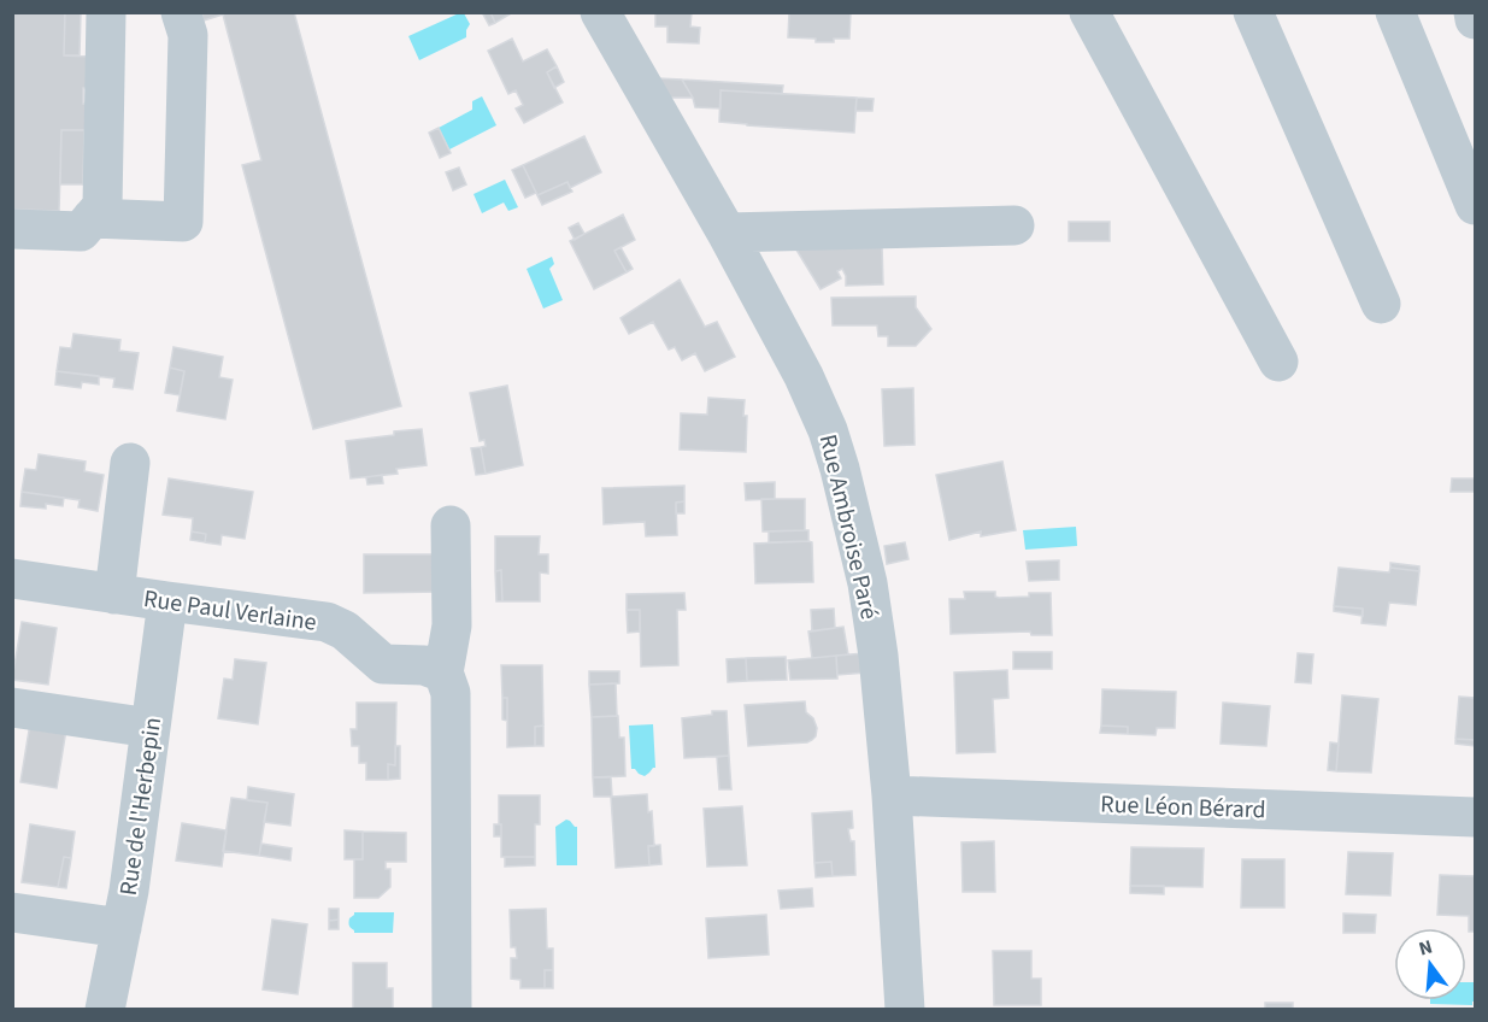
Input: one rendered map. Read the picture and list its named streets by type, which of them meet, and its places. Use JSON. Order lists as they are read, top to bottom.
{
  "streets": {
    "street": [
      "Rue Ambroise Paré",
      "Rue Paul Verlaine",
      "Rue de l'Herbepin",
      "Rue Léon Bérard"
    ]
  },
  "crossings": [
    ["Rue Ambroise Paré", "Rue Léon Bérard"],
    ["Rue Paul Verlaine", "Rue de l'Herbepin"]
  ],
  "north": "top"
}
